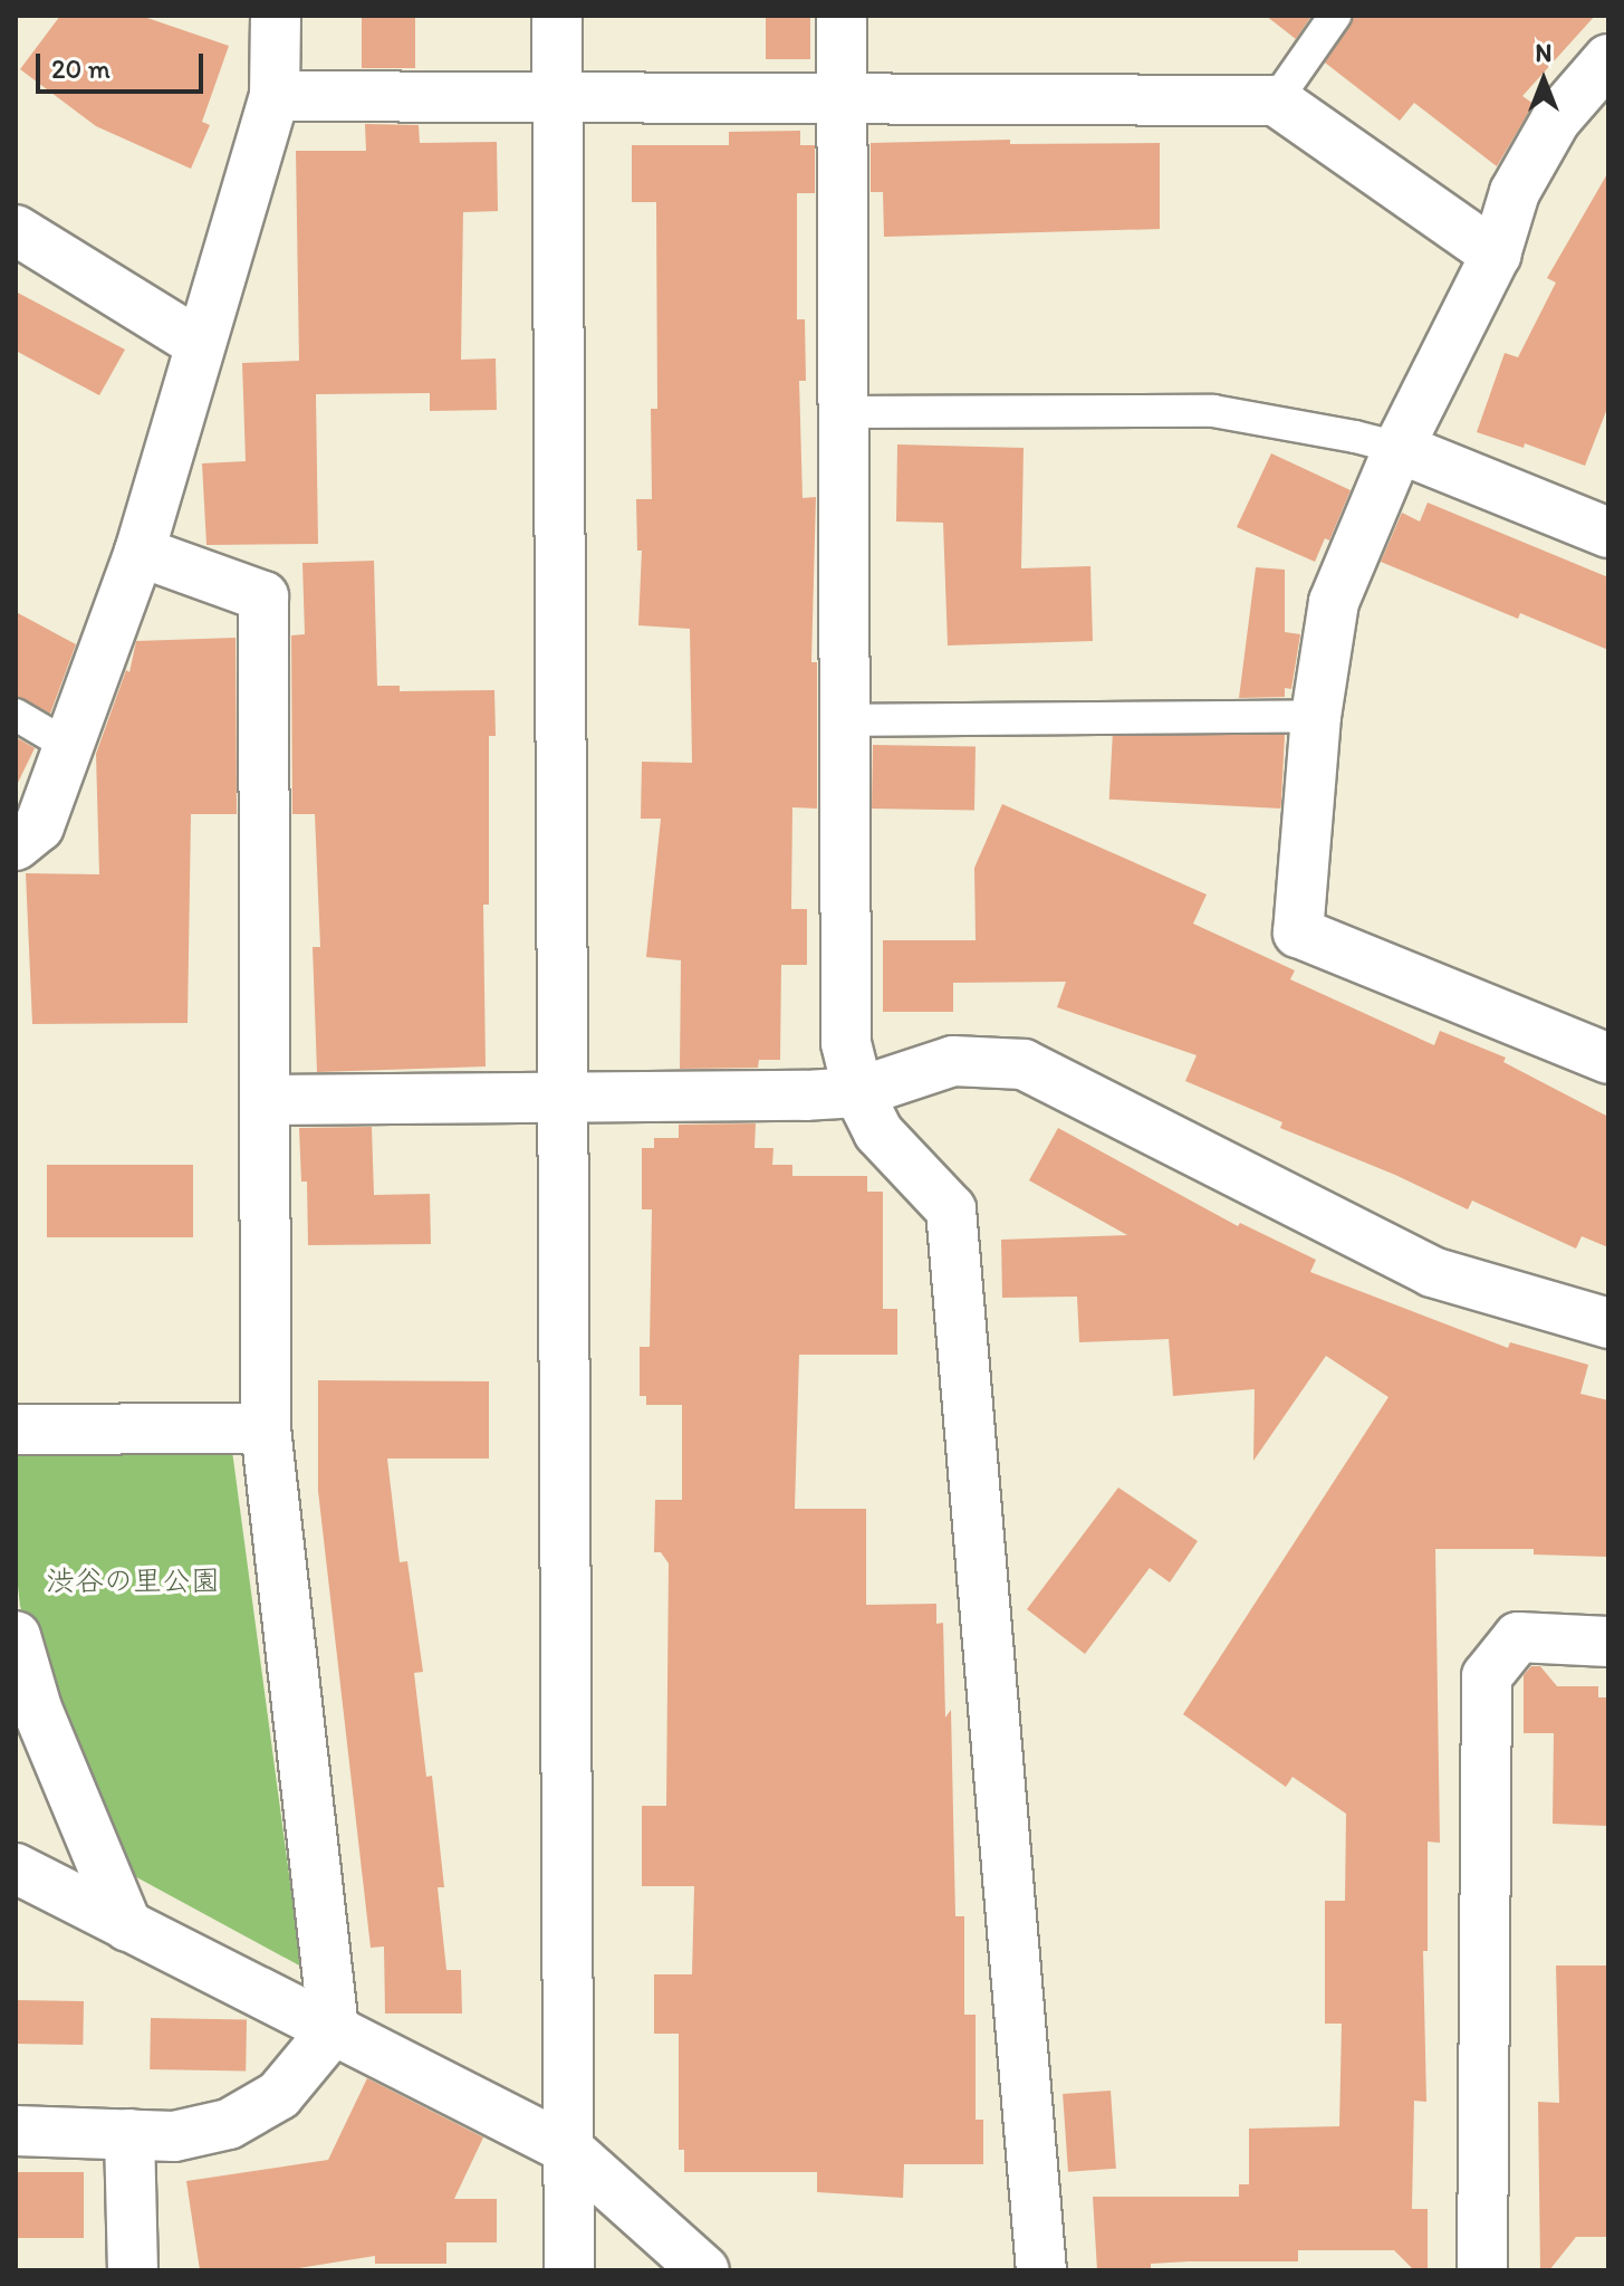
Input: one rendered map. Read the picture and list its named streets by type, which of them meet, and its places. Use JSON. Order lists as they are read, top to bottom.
{
  "parks": ["渋谷の里公園"],
  "scale_bar": "20 m",
  "north": "top"
}
